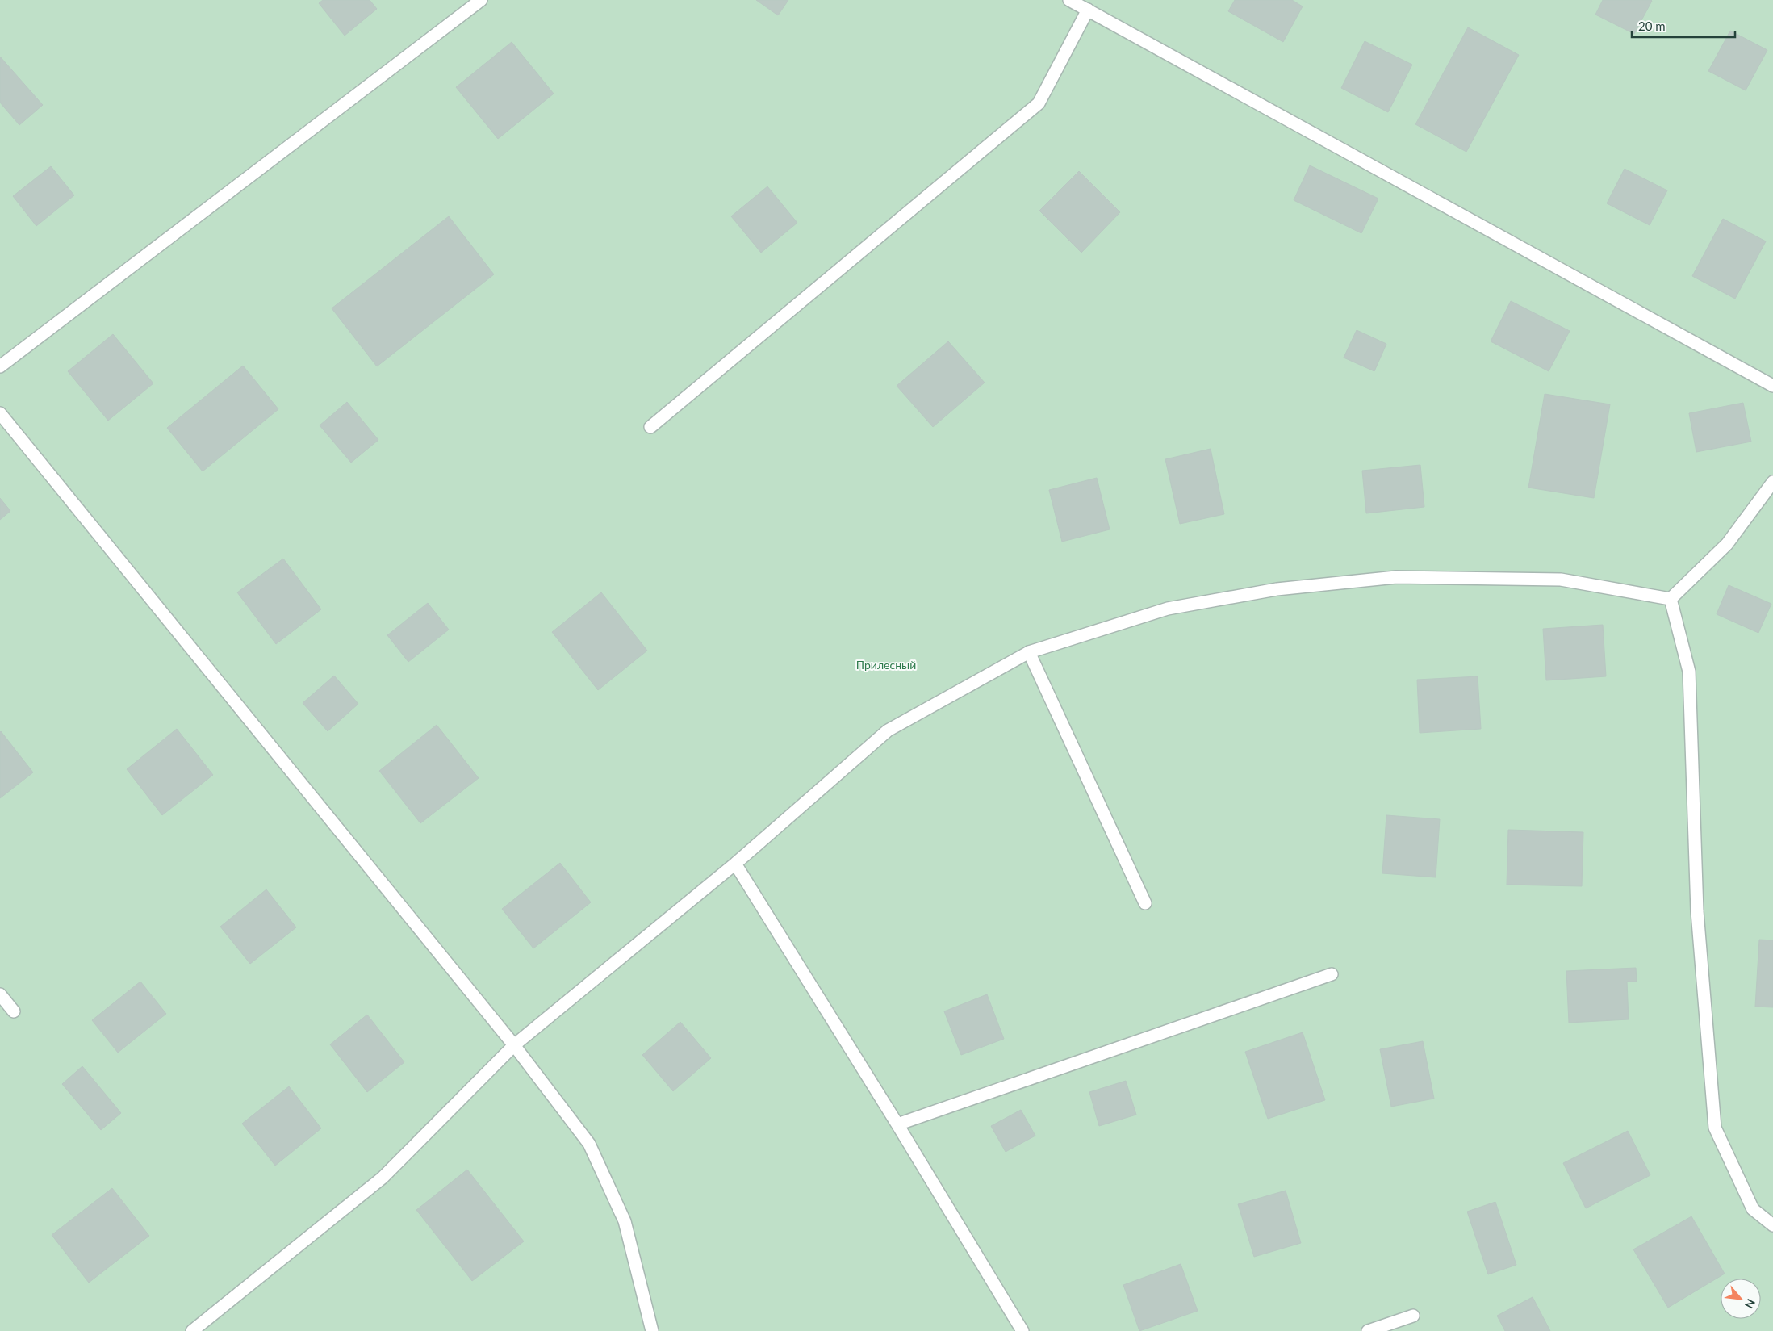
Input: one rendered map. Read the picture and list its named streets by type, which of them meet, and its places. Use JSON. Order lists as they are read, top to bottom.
{
  "parks": ["Прилесный"],
  "scale_bar": "20 m",
  "north": "bottom right"
}
